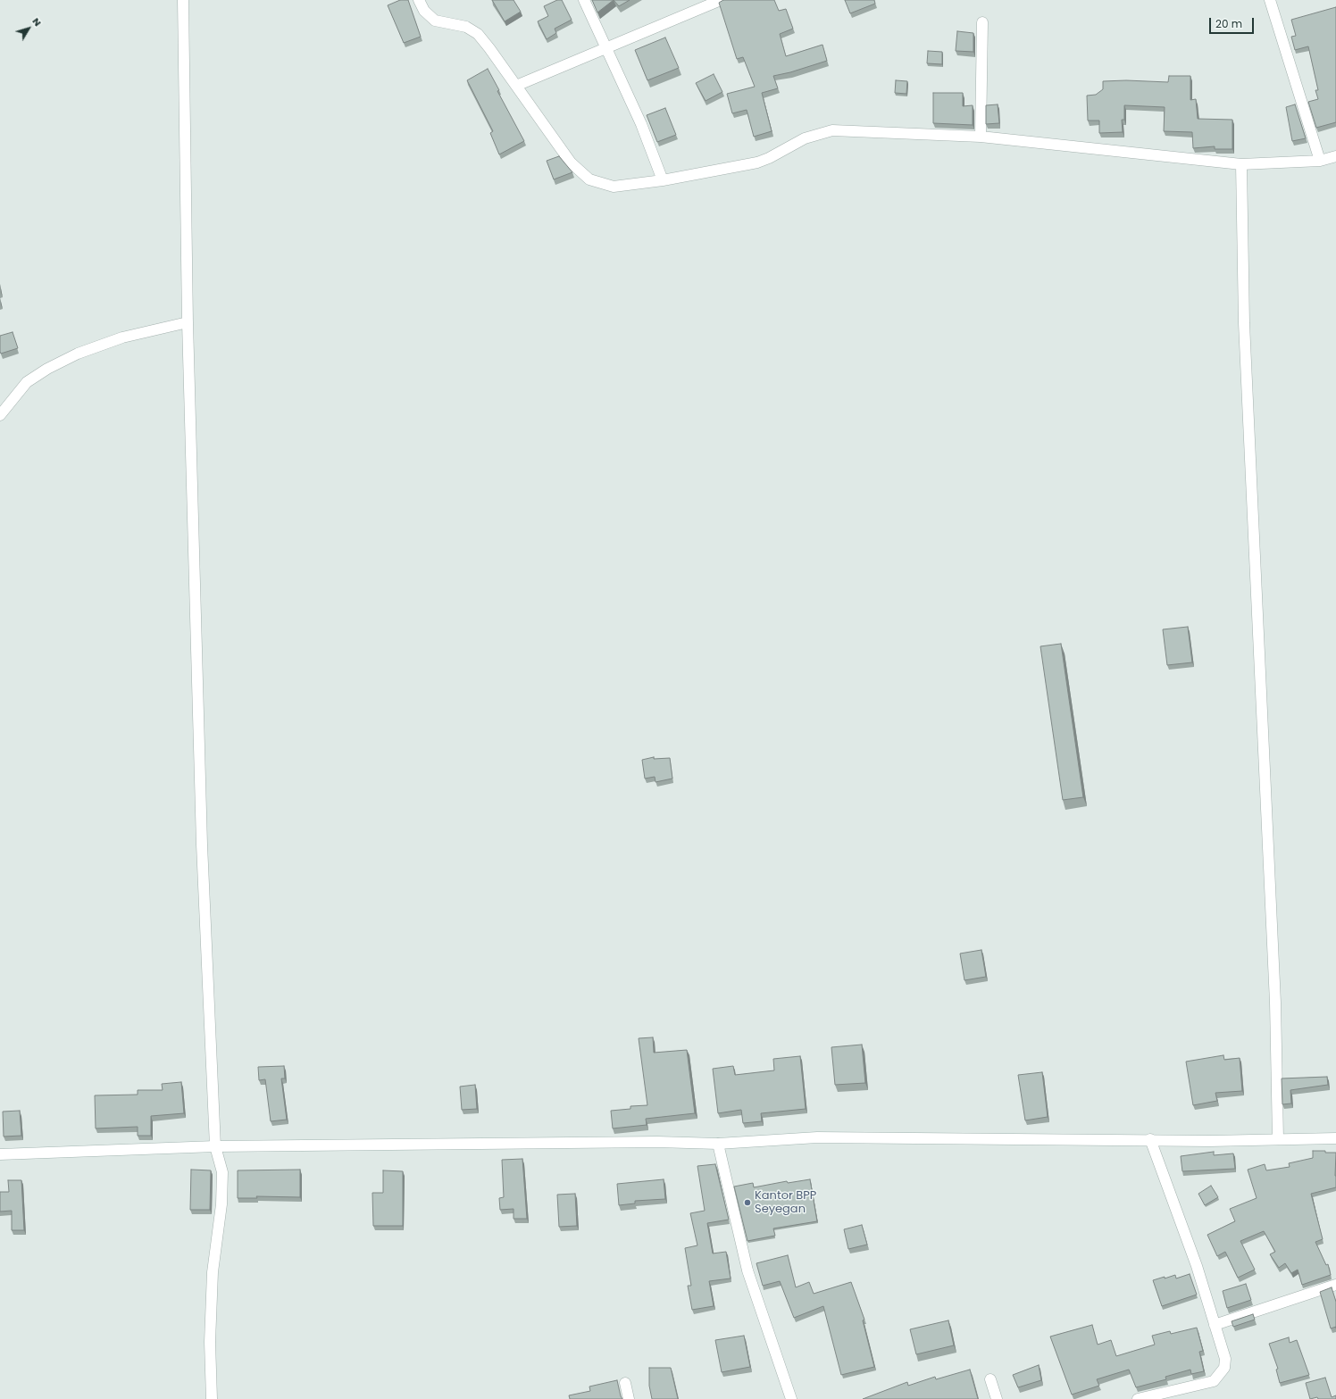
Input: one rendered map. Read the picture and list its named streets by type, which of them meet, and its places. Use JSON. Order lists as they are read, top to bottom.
{
  "places": ["Kantor BPP Seyegan"],
  "scale_bar": "20 m",
  "north": "top right"
}
